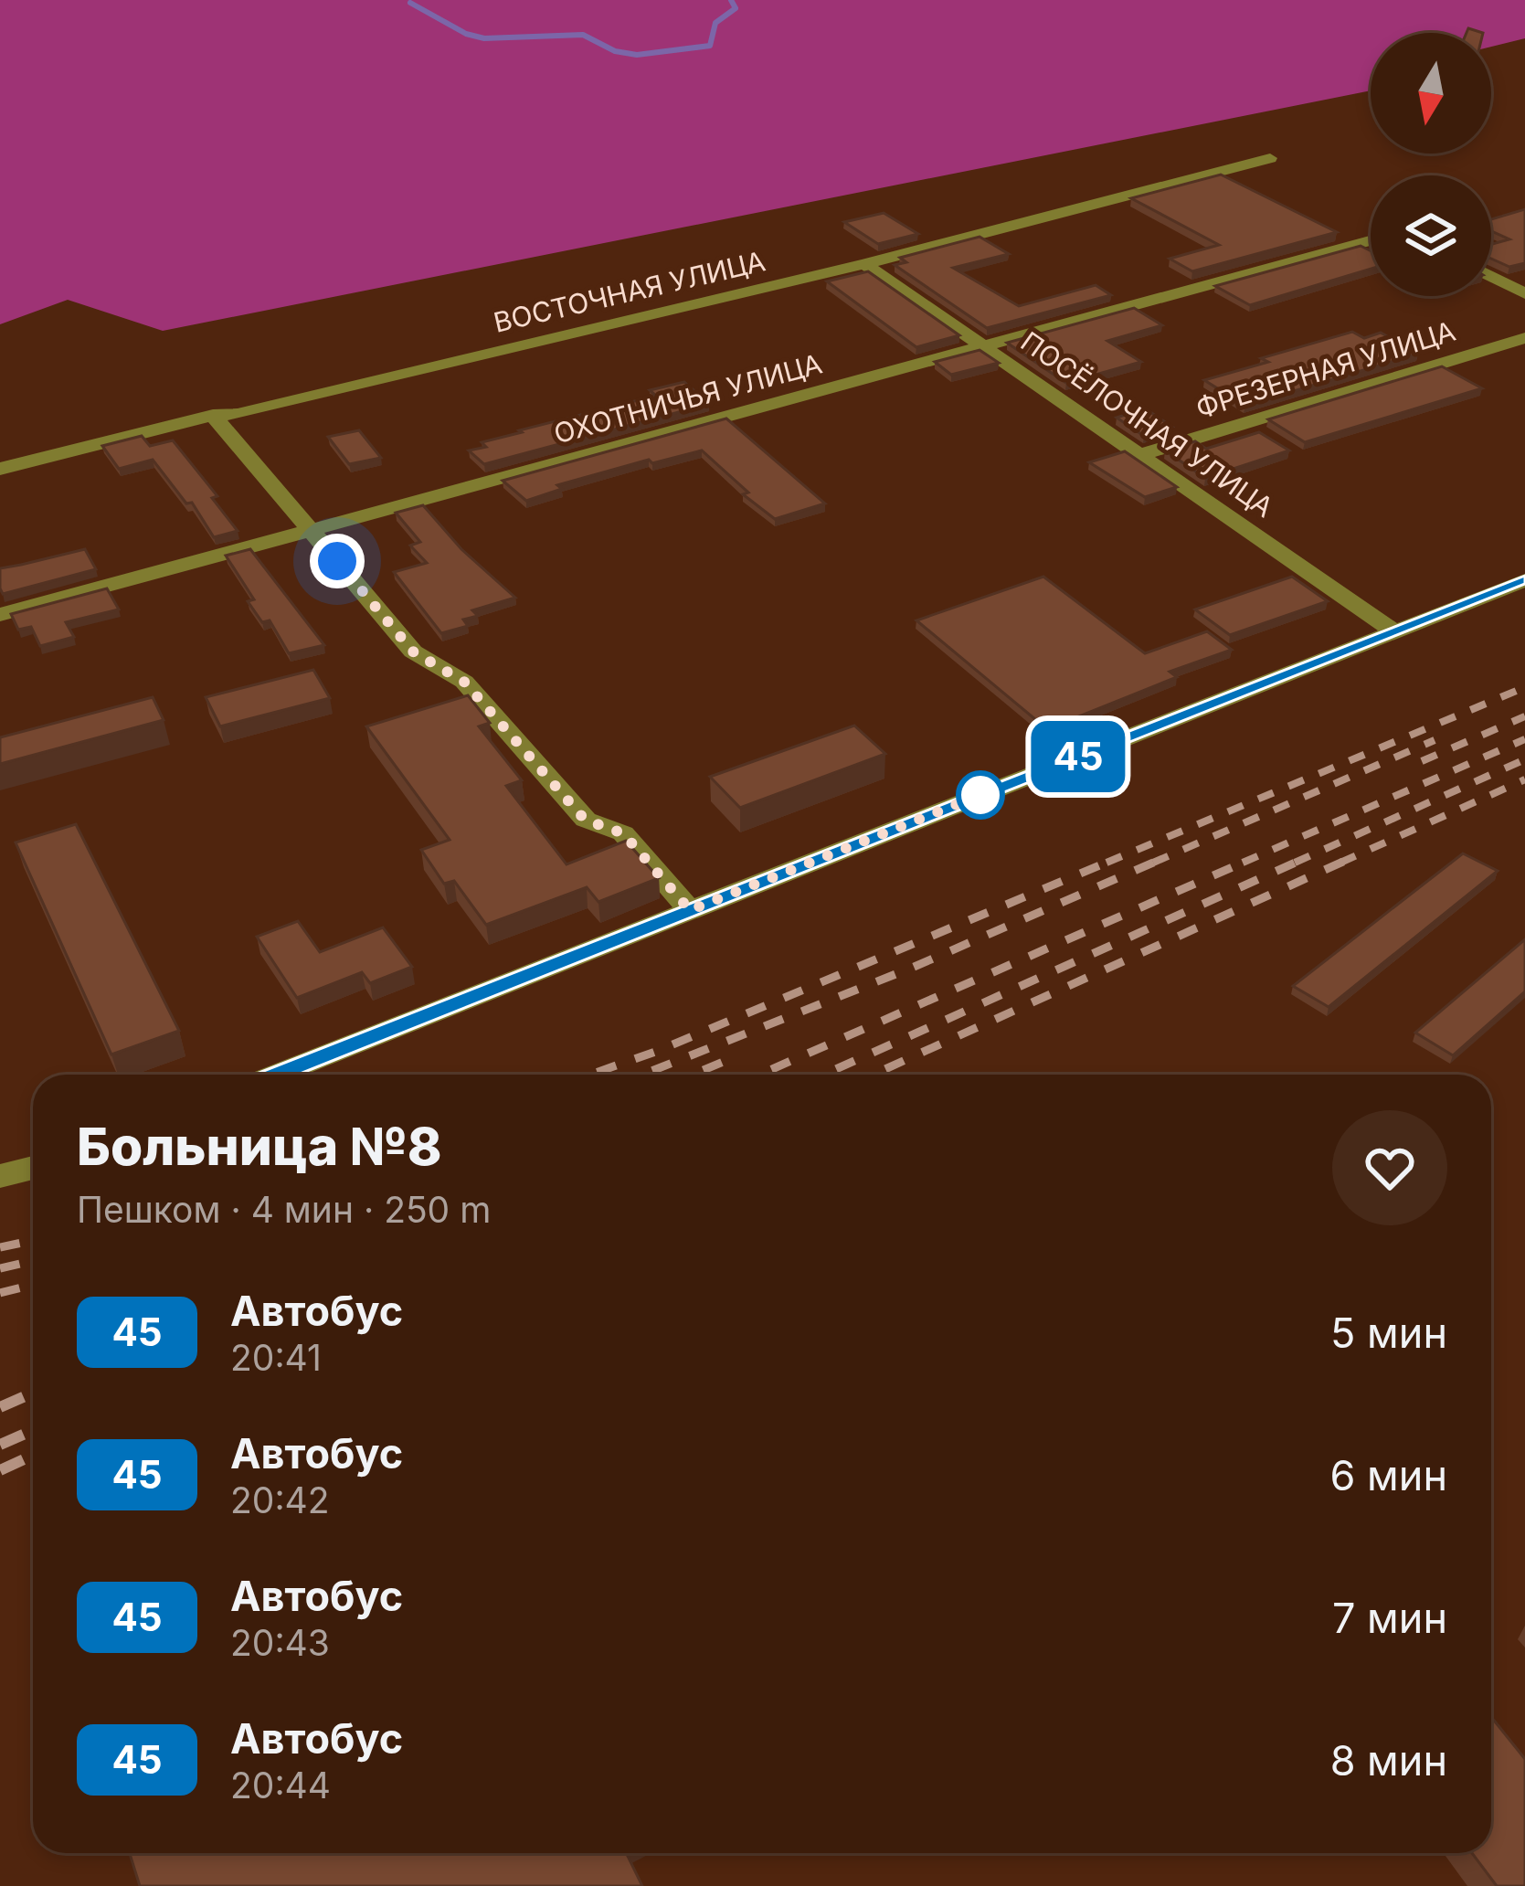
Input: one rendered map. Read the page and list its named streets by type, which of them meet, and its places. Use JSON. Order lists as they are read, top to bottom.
{
  "streets": {
    "street": [
      "ВОСТОЧНАЯ УЛИЦА",
      "ФРЕЗЕРНАЯ УЛИЦА",
      "ОХОТНИЧЬЯ УЛИЦА",
      "ПОСЁЛОЧНАЯ УЛИЦА"
    ]
  },
  "crossings": [
    ["ВОСТОЧНАЯ УЛИЦА", "ПОСЁЛОЧНАЯ УЛИЦА"],
    ["ФРЕЗЕРНАЯ УЛИЦА", "ПОСЁЛОЧНАЯ УЛИЦА"],
    ["ОХОТНИЧЬЯ УЛИЦА", "ПОСЁЛОЧНАЯ УЛИЦА"]
  ],
  "lines": ["bus line 45"],
  "north": "bottom",
  "page": {
    "on_map": "45",
    "heading": ["Больница №8", "Пешком · 4 мин · 250 m"],
    "list": [
      {
        "mark": "45",
        "name": "Автобус",
        "note": "20:41",
        "value": "5 мин"
      },
      {
        "mark": "45",
        "name": "Автобус",
        "note": "20:42",
        "value": "6 мин"
      },
      {
        "mark": "45",
        "name": "Автобус",
        "note": "20:43",
        "value": "7 мин"
      },
      {
        "mark": "45",
        "name": "Автобус",
        "note": "20:44",
        "value": "8 мин"
      }
    ]
  }
}
